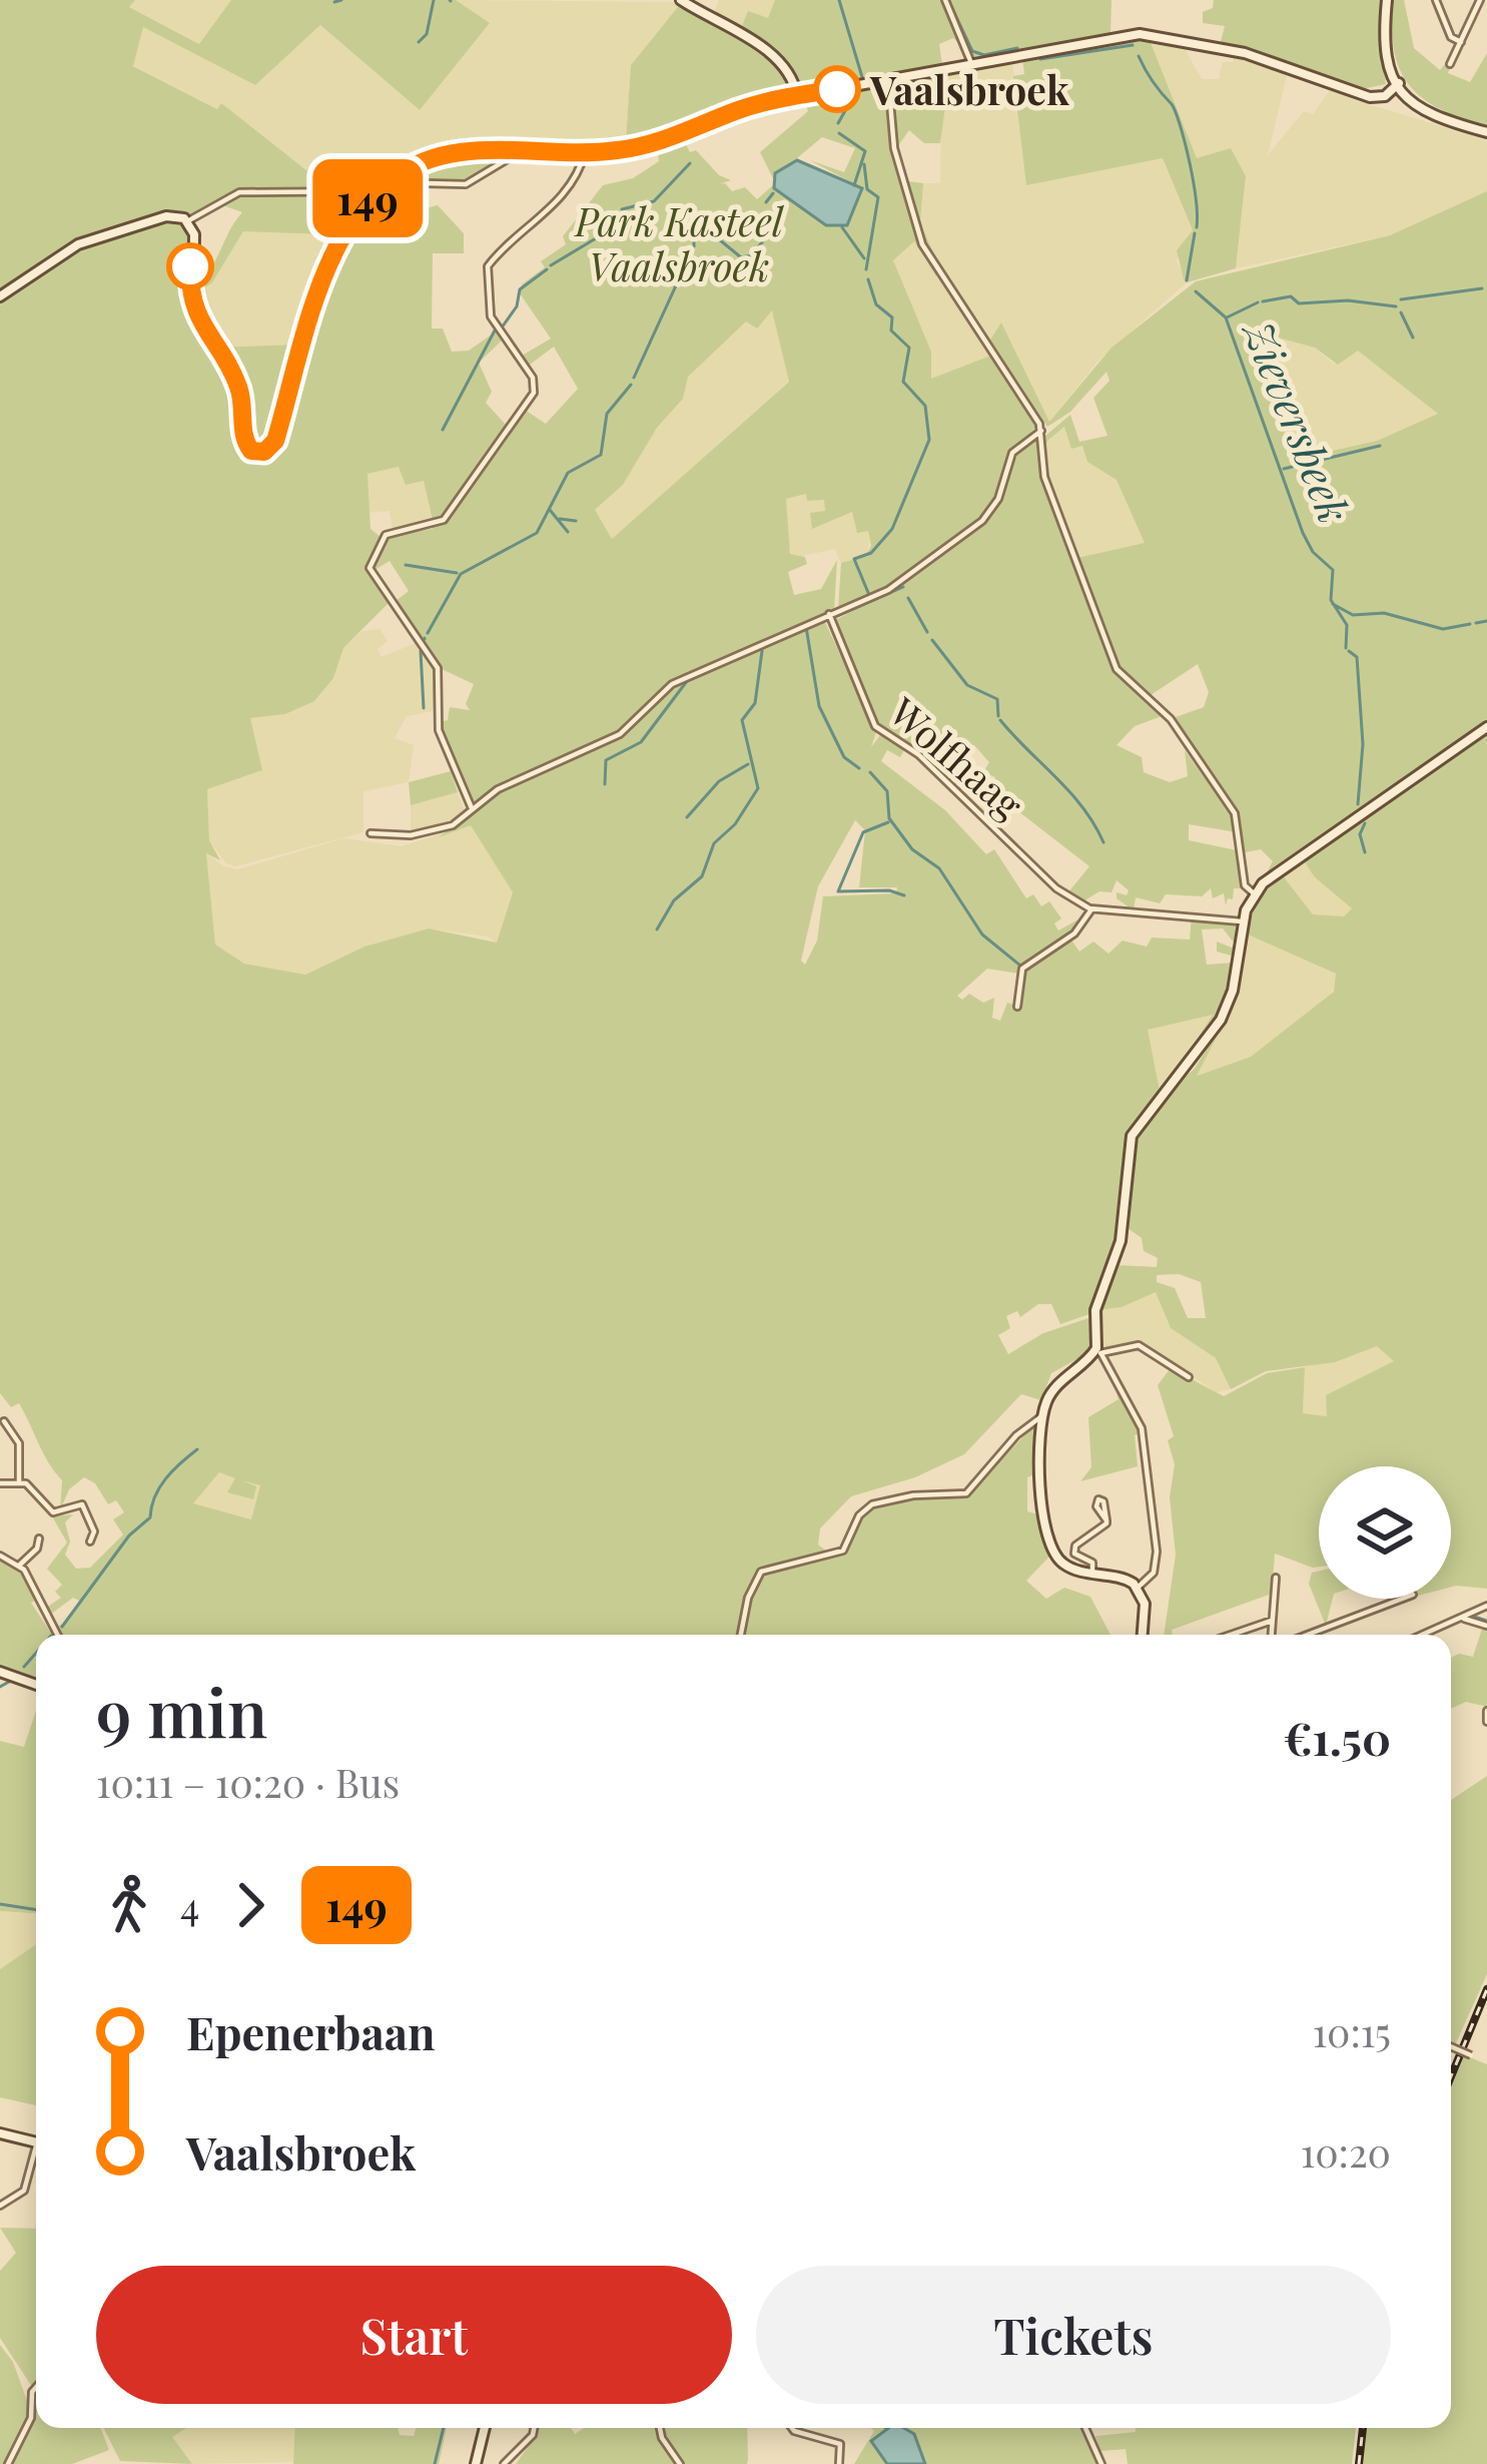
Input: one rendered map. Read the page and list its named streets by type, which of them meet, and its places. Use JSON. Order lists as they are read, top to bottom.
{
  "streets": {
    "street": ["Wolfhaag"]
  },
  "water": ["Zieversbeek"],
  "parks": ["Park Kasteel Vaalsbroek"],
  "places": ["Vaalsbroek"],
  "lines": ["bus line 149"],
  "page": {
    "on_map": "149",
    "heading": ["9 min", "10:11 – 10:20 · Bus", "€1.50"],
    "legs": ["4", "149"],
    "list": [
      {
        "name": "Epenerbaan",
        "value": "10:15"
      },
      {
        "name": "Vaalsbroek",
        "value": "10:20"
      }
    ],
    "buttons": ["Start", "Tickets"]
  }
}
